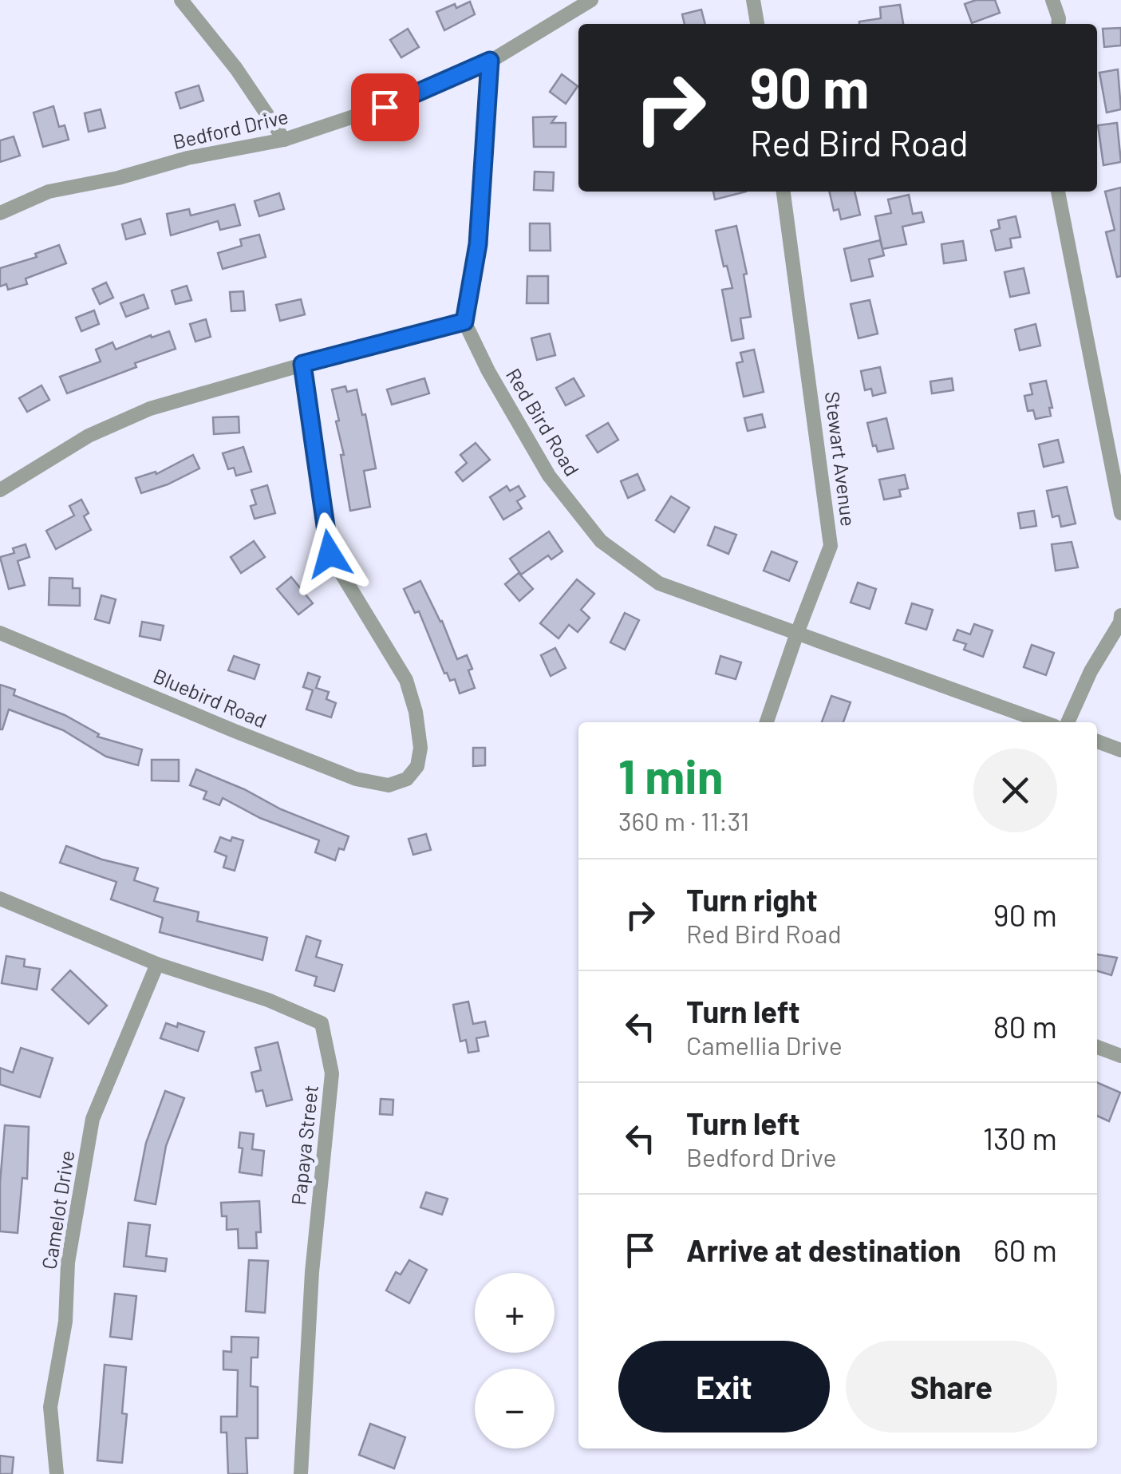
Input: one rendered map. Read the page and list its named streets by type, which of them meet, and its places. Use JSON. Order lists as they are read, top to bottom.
{
  "streets": {
    "street": [
      "Bedford Drive",
      "Red Bird Road",
      "Stewart Avenue",
      "Bluebird Road",
      "Papaya Street",
      "Camelot Drive"
    ]
  },
  "crossings": [
    ["Red Bird Road", "Stewart Avenue"],
    ["Papaya Street", "Camelot Drive"]
  ],
  "page": {
    "turn": ["90 m", "Red Bird Road"],
    "heading": ["1 min", "360 m · 11:31"],
    "list": [
      {
        "name": "Turn right",
        "note": "Red Bird Road",
        "value": "90 m"
      },
      {
        "name": "Turn left",
        "note": "Camellia Drive",
        "value": "80 m"
      },
      {
        "name": "Turn left",
        "note": "Bedford Drive",
        "value": "130 m"
      },
      {
        "name": "Arrive at destination",
        "value": "60 m"
      }
    ],
    "map_buttons": ["+", "−"],
    "buttons": ["Exit", "Share"]
  }
}
